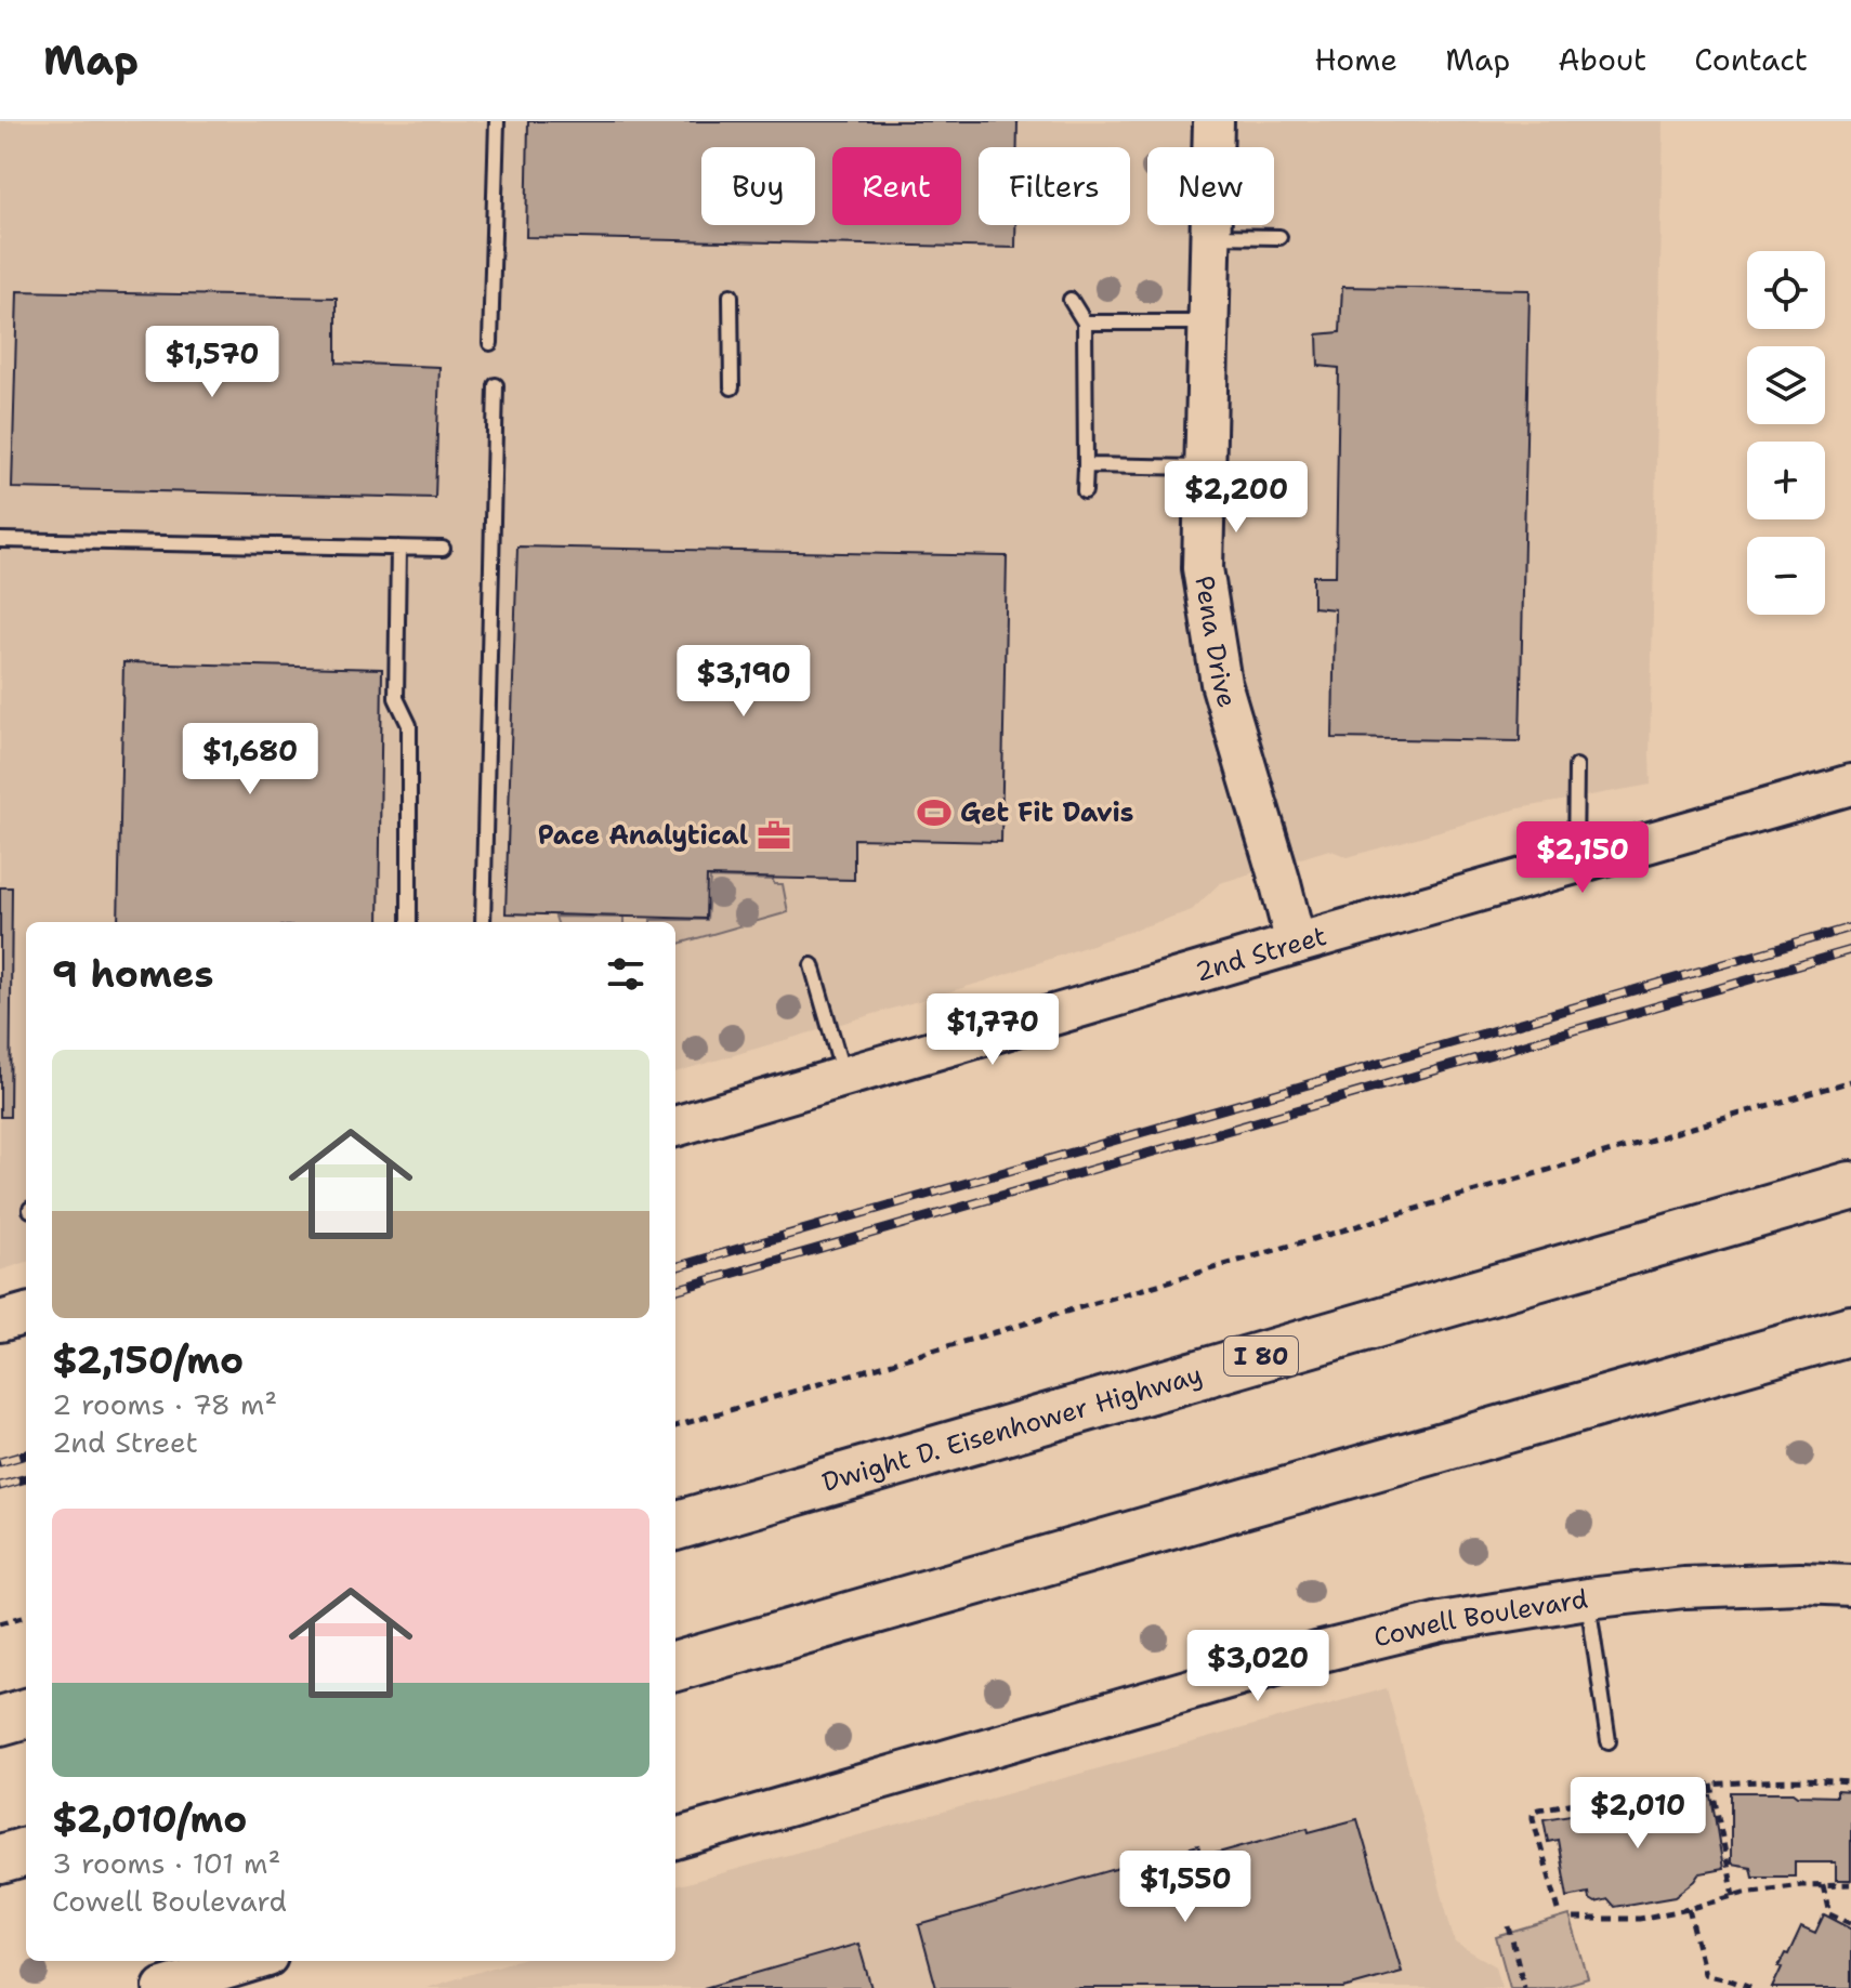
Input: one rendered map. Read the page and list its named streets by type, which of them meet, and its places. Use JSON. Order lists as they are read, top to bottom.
{
  "streets": {
    "highway": ["I 80", "Dwight D. Eisenhower Highway"],
    "street": ["Pena Drive", "2nd Street", "Cowell Boulevard"]
  },
  "crossings": [
    ["Pena Drive", "2nd Street"]
  ],
  "places": {
    "sports": ["Get Fit Davis"],
    "office": ["Pace Analytical"]
  },
  "page": {
    "header": "Map",
    "nav": [
      "Home",
      "Map",
      "About",
      "Contact"
    ],
    "chip": [
      "Buy",
      "Rent",
      "Filters",
      "New"
    ],
    "map_buttons": ["+", "−"],
    "price": [
      "$1,570",
      "$2,200",
      "$3,190",
      "$1,680",
      "$2,150",
      "$1,770",
      "$3,020",
      "$2,010",
      "$1,550"
    ],
    "heading": "9 homes",
    "list": [
      {
        "name": "$2,150/mo",
        "note": "2 rooms · 78 m² · 2nd Street"
      },
      {
        "name": "$2,010/mo",
        "note": "3 rooms · 101 m² · Cowell Boulevard"
      }
    ]
  }
}
